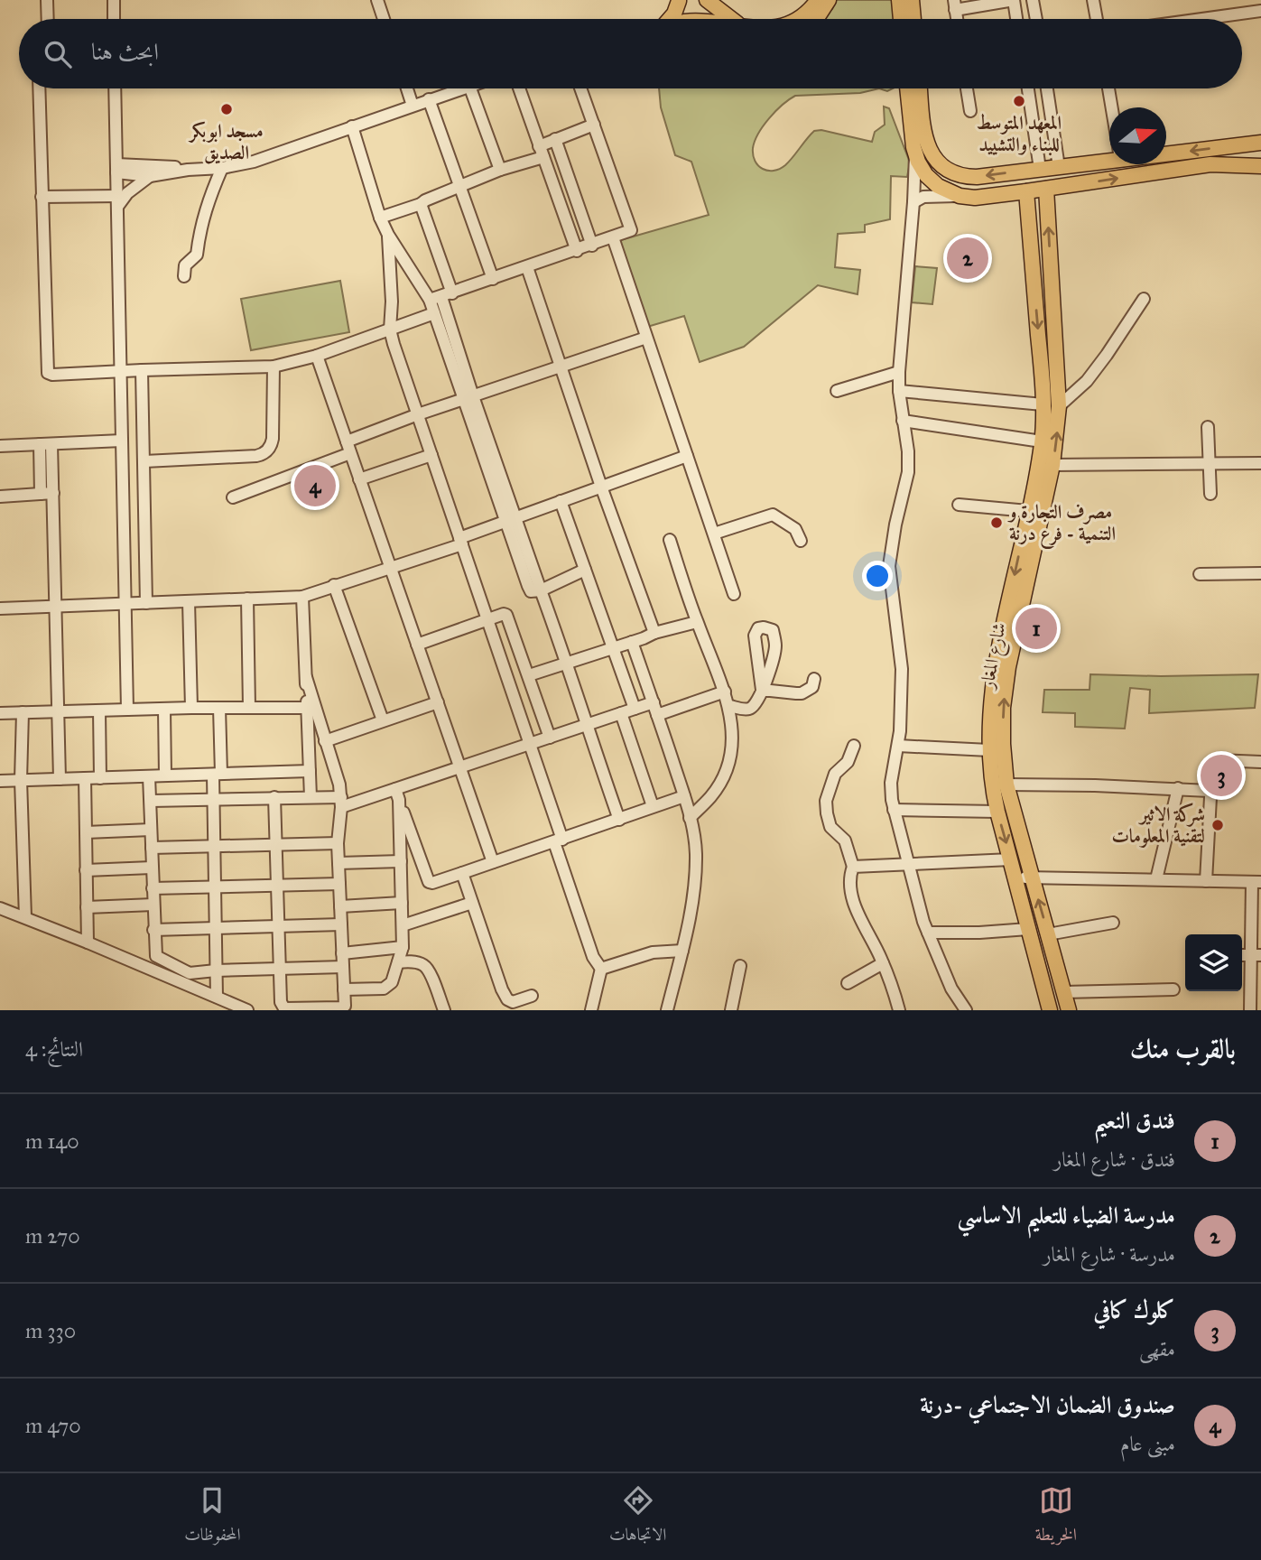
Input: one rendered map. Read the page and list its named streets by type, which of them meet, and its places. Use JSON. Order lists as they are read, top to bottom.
{
  "streets": {
    "main road": ["شارع المغار"]
  },
  "places": [
    "المعهد المتوسط للبناء والتشييد",
    "مسجد ابوبكر الصديق",
    "مصرف التجارة و التنمية - فرع درنة",
    "شركة الاثير لتقنية المعلومات"
  ],
  "north": "right",
  "page": {
    "search": "ابحث هنا",
    "pins": [
      "2",
      "4",
      "1",
      "3"
    ],
    "heading": ["بالقرب منك", "النتائج: 4"],
    "list": [
      {
        "mark": "1",
        "name": "فندق النعيم",
        "note": "فندق · شارع المغار",
        "value": "140 m"
      },
      {
        "mark": "2",
        "name": "مدرسة الضياء للتعليم الاساسي",
        "note": "مدرسة · شارع المغار",
        "value": "270 m"
      },
      {
        "mark": "3",
        "name": "كلوك كافي",
        "note": "مقهى",
        "value": "330 m"
      },
      {
        "mark": "4",
        "name": "صندوق الضمان الاجتماعي -درنة",
        "note": "مبنى عام",
        "value": "470 m"
      }
    ],
    "nav": ["الخريطة", "الاتجاهات", "المحفوظات"]
  }
}
